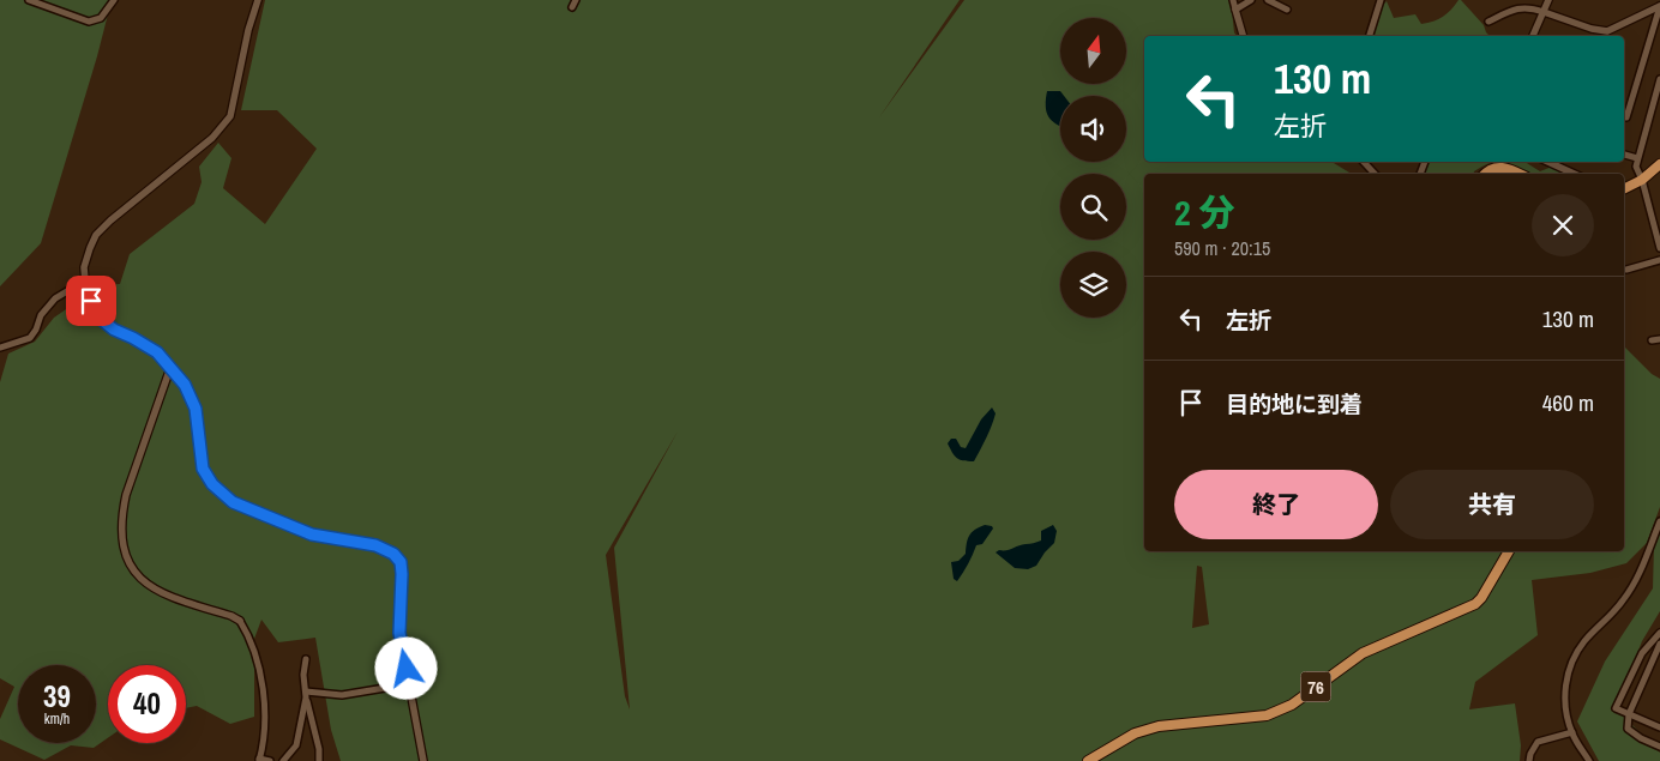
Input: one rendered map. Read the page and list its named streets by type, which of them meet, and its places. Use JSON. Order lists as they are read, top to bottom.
{
  "streets": {
    "main road": ["76"]
  },
  "north": "top",
  "page": {
    "turn": ["130 m", "左折"],
    "heading": ["2 分", "590 m · 20:15"],
    "list": [
      {
        "name": "左折",
        "value": "130 m"
      },
      {
        "name": "目的地に到着",
        "value": "460 m"
      }
    ],
    "buttons": ["終了", "共有"],
    "speed": "39 km/h",
    "limit": "40"
  }
}
